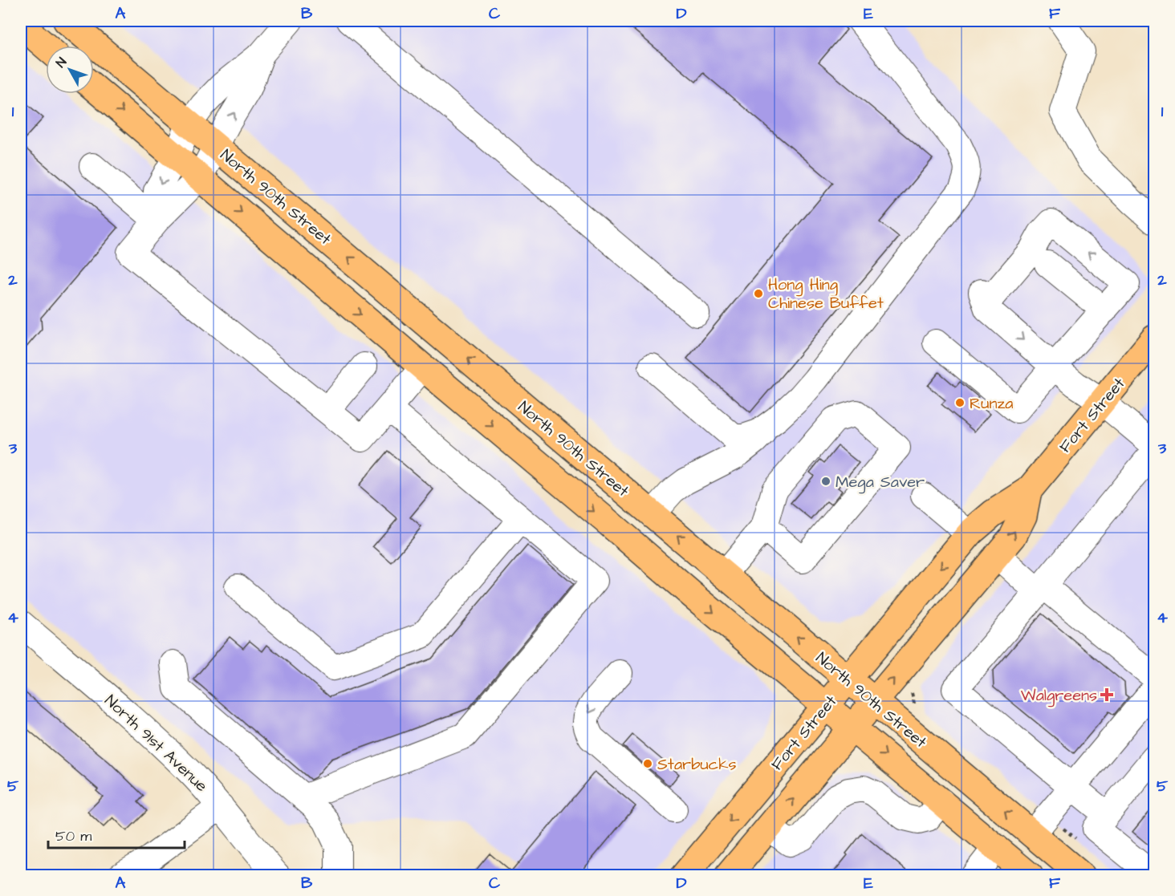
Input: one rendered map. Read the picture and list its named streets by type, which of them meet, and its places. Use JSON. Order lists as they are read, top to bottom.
{
  "streets": {
    "main road": ["North 90th Street", "Fort Street"],
    "street": ["North 91st Avenue"]
  },
  "crossings": [
    ["North 90th Street", "Fort Street"]
  ],
  "places": {
    "other": [
      "Hong Hing Chinese Buffet",
      "Runza",
      "Mega Saver",
      "Starbucks"
    ],
    "health": ["Walgreens"]
  },
  "scale_bar": "50 m",
  "north": "top left",
  "grid": {
    "columns": [
      "A",
      "B",
      "C",
      "D",
      "E",
      "F"
    ],
    "rows": [
      "1",
      "2",
      "3",
      "4",
      "5"
    ]
  }
}
